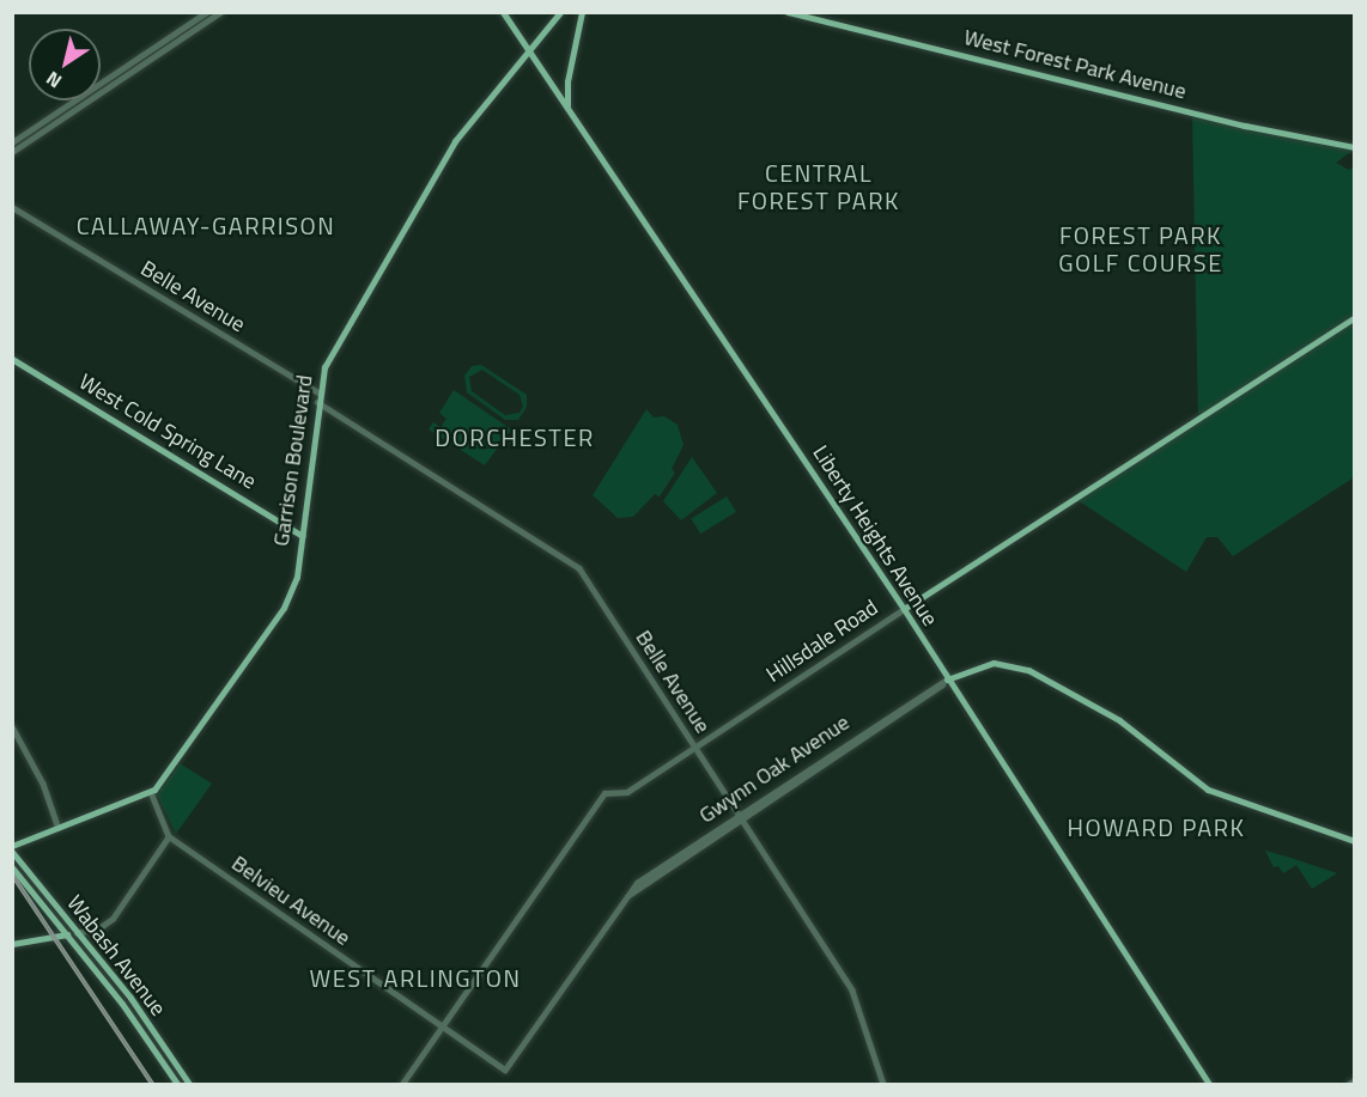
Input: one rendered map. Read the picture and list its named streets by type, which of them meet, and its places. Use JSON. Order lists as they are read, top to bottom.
{
  "streets": {
    "main road": [
      "West Forest Park Avenue",
      "West Cold Spring Lane",
      "Garrison Boulevard",
      "Liberty Heights Avenue",
      "Hillsdale Road",
      "Gwynn Oak Avenue",
      "Wabash Avenue"
    ],
    "street": ["Belle Avenue", "Belvieu Avenue"]
  },
  "crossings": [
    ["Belle Avenue", "Garrison Boulevard"],
    ["Belle Avenue", "Hillsdale Road"],
    ["Belle Avenue", "Gwynn Oak Avenue"],
    ["West Cold Spring Lane", "Garrison Boulevard"],
    ["Garrison Boulevard", "Liberty Heights Avenue"],
    ["Liberty Heights Avenue", "Hillsdale Road"],
    ["Liberty Heights Avenue", "Gwynn Oak Avenue"],
    ["Hillsdale Road", "Belvieu Avenue"],
    ["Gwynn Oak Avenue", "Belvieu Avenue"]
  ],
  "districts": [
    "CENTRAL FOREST PARK",
    "CALLAWAY-GARRISON",
    "FOREST PARK GOLF COURSE",
    "DORCHESTER",
    "HOWARD PARK",
    "WEST ARLINGTON"
  ],
  "north": "bottom left"
}
